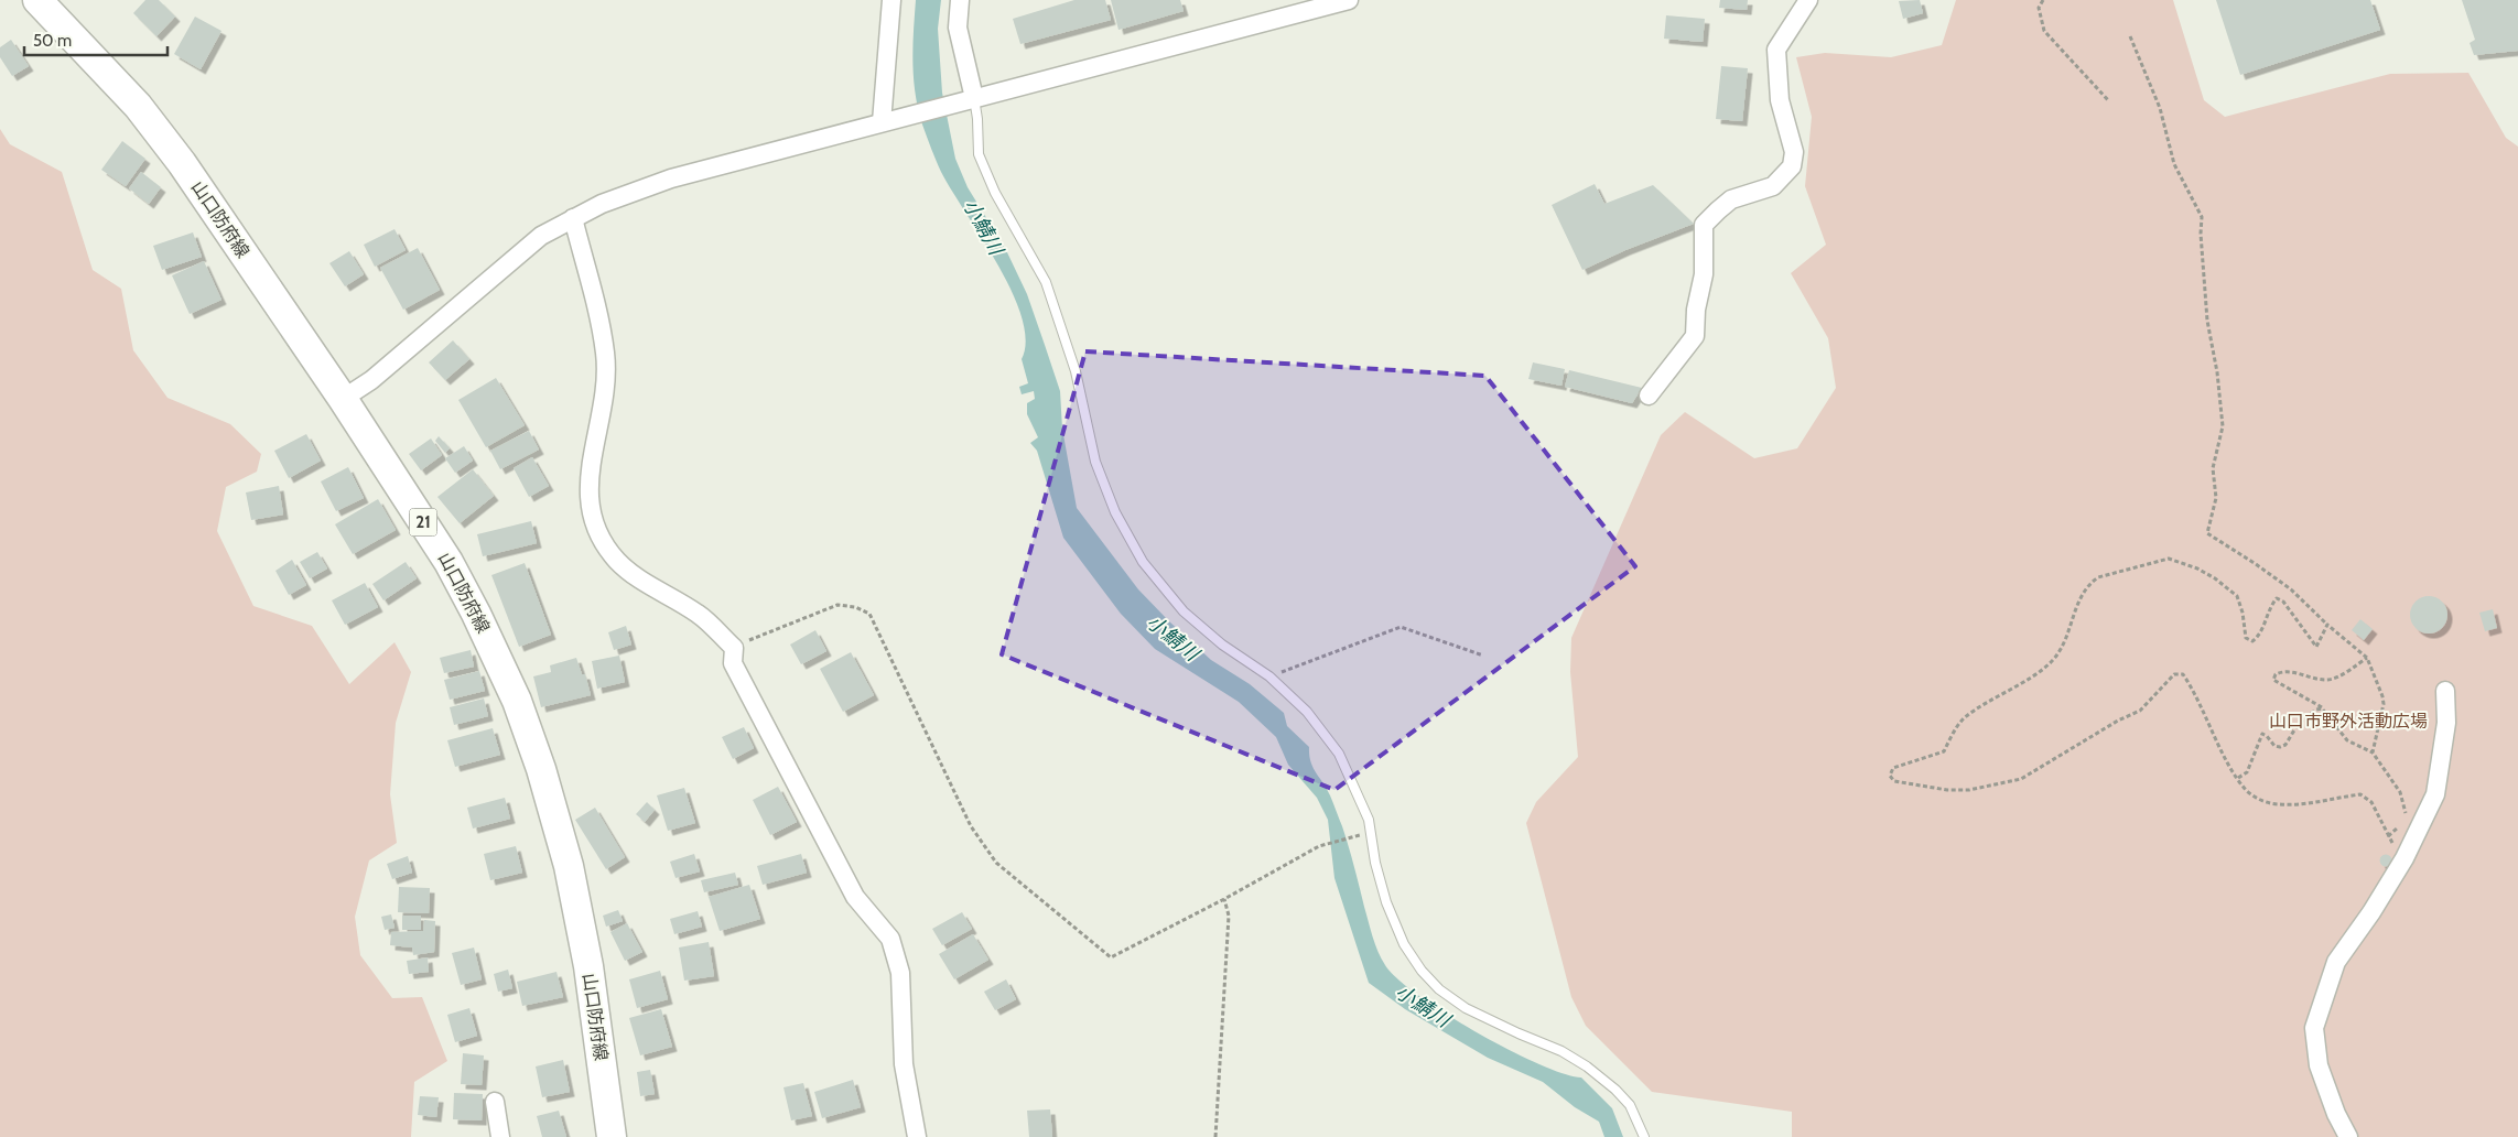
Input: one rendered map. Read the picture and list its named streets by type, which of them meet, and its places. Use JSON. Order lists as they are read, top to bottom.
{
  "streets": {
    "main road": ["山口防府線", "21"]
  },
  "water": ["小鯖川"],
  "parks": ["山口市野外活動広場"],
  "scale_bar": "50 m"
}
